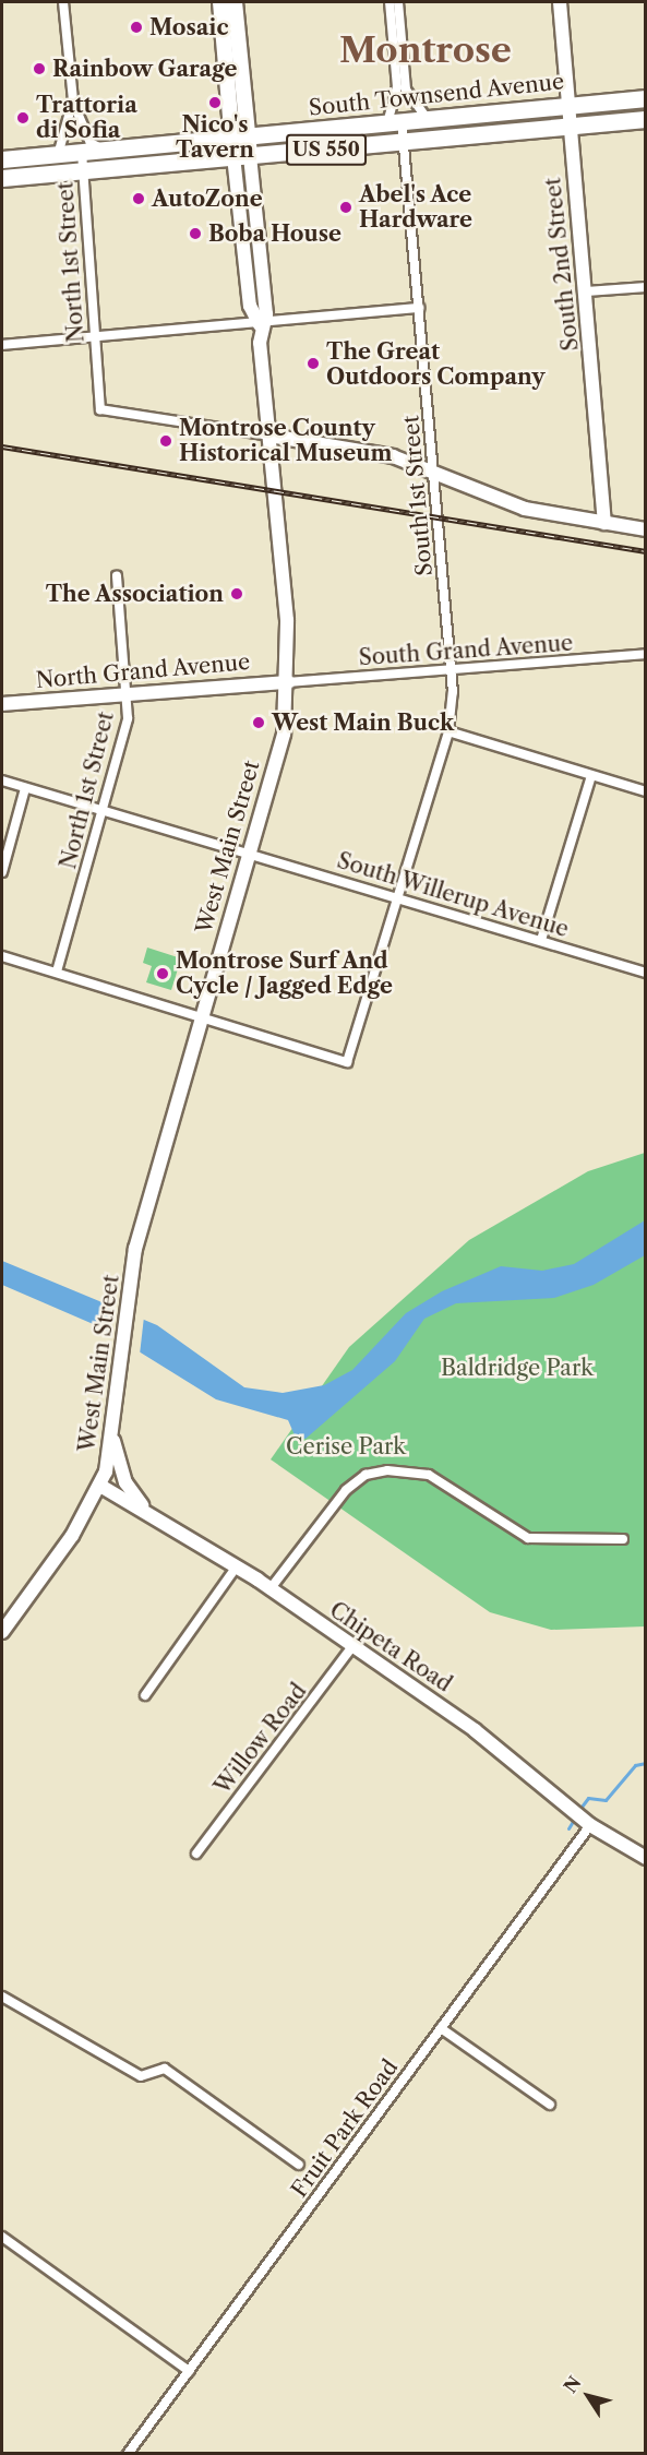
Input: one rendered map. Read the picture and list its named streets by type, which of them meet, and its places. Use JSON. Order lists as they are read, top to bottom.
{
  "streets": {
    "highway": ["South Townsend Avenue", "US 550"],
    "street": [
      "North 1st Street",
      "South 2nd Street",
      "South 1st Street",
      "South Grand Avenue",
      "North Grand Avenue",
      "West Main Street",
      "South Willerup Avenue",
      "Chipeta Road",
      "Willow Road",
      "Fruit Park Road"
    ]
  },
  "crossings": [
    ["South Townsend Avenue", "US 550"],
    ["South Townsend Avenue", "South 2nd Street"],
    ["South Townsend Avenue", "South 1st Street"],
    ["South Townsend Avenue", "West Main Street"],
    ["US 550", "North 1st Street"],
    ["US 550", "West Main Street"],
    ["North 1st Street", "North Grand Avenue"],
    ["North 1st Street", "West Main Street"],
    ["North 1st Street", "South Willerup Avenue"],
    ["South 1st Street", "South Grand Avenue"],
    ["South 1st Street", "West Main Street"],
    ["South 1st Street", "South Willerup Avenue"],
    ["South Grand Avenue", "North Grand Avenue"],
    ["South Grand Avenue", "West Main Street"],
    ["North Grand Avenue", "West Main Street"],
    ["West Main Street", "South Willerup Avenue"],
    ["West Main Street", "Chipeta Road"],
    ["Chipeta Road", "Willow Road"],
    ["Chipeta Road", "Fruit Park Road"]
  ],
  "districts": ["Montrose"],
  "parks": ["Baldridge Park", "Cerise Park"],
  "places": [
    "Mosaic",
    "Rainbow Garage",
    "Nico's Tavern",
    "Trattoria di Sofia",
    "AutoZone",
    "Abel's Ace Hardware",
    "Boba House",
    "The Great Outdoors Company",
    "Montrose County Historical Museum",
    "The Association",
    "West Main Buck",
    "Montrose Surf And Cycle / Jagged Edge"
  ],
  "north": "top left"
}
